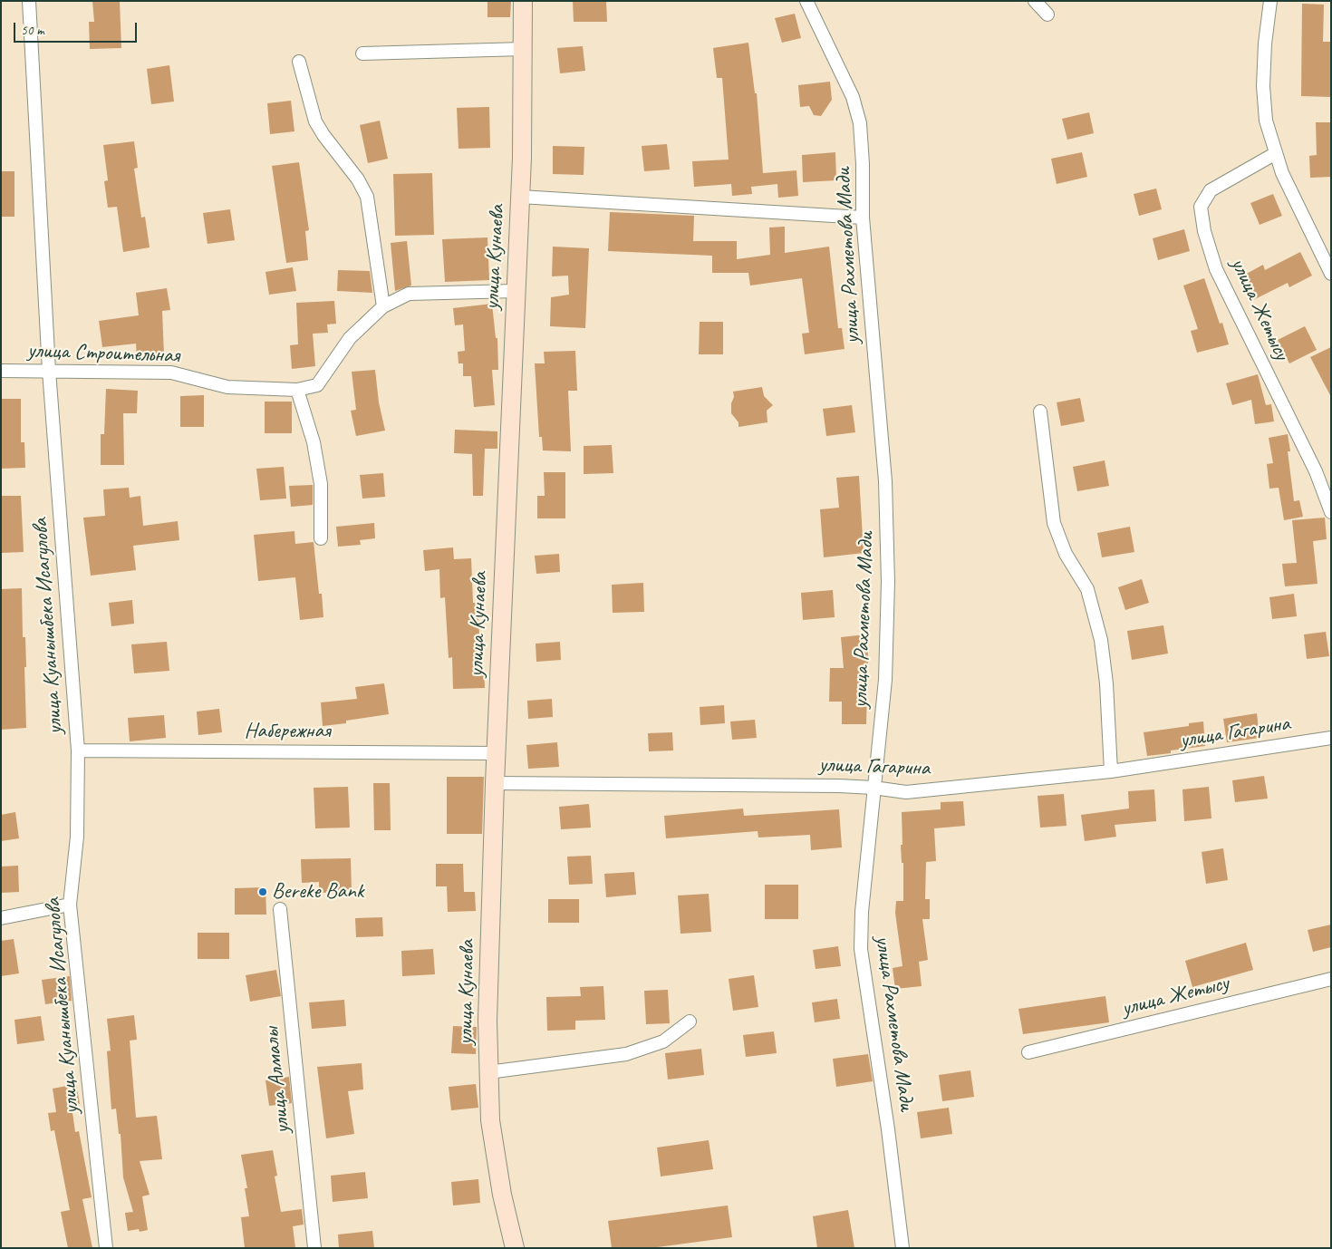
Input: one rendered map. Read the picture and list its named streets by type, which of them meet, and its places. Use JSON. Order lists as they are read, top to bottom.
{
  "streets": {
    "main road": ["улица Кунаева"],
    "street": [
      "улица Рахметова Мади",
      "улица Жетысу",
      "улица Строительная",
      "улица Куанышбека Исагулова",
      "Набережная",
      "улица Гагарина",
      "улица Алмалы"
    ]
  },
  "crossings": [
    ["улица Рахметова Мади", "улица Гагарина"],
    ["улица Кунаева", "улица Строительная"],
    ["улица Кунаева", "Набережная"],
    ["улица Кунаева", "улица Гагарина"],
    ["улица Строительная", "улица Куанышбека Исагулова"],
    ["улица Куанышбека Исагулова", "Набережная"]
  ],
  "places": ["Bereke Bank"],
  "scale_bar": "50 m"
}
